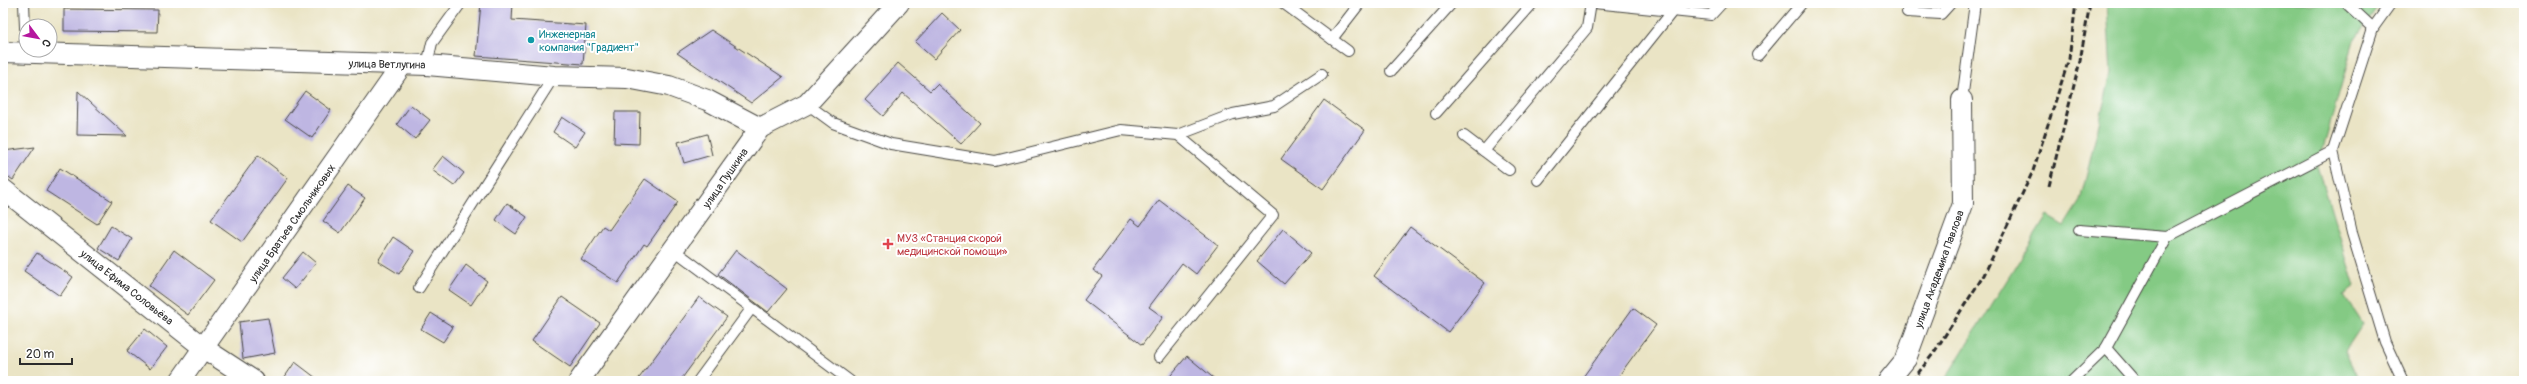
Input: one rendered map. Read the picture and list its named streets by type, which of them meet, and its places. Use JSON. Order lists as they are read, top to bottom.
{
  "streets": {
    "street": [
      "улица Ветлугина",
      "улица Пушкина",
      "улица Братьев Смольниковых",
      "улица Академика Павлова",
      "улица Ефима Соловьёва"
    ]
  },
  "crossings": [
    ["улица Ветлугина", "улица Пушкина"],
    ["улица Ветлугина", "улица Братьев Смольниковых"],
    ["улица Братьев Смольниковых", "улица Ефима Соловьёва"]
  ],
  "places": {
    "other": ["Инженерная компания \"Градиент\""],
    "health": ["МУЗ «Станция скорой медицинской помощи»"]
  },
  "scale_bar": "20 m",
  "north": "bottom right"
}
